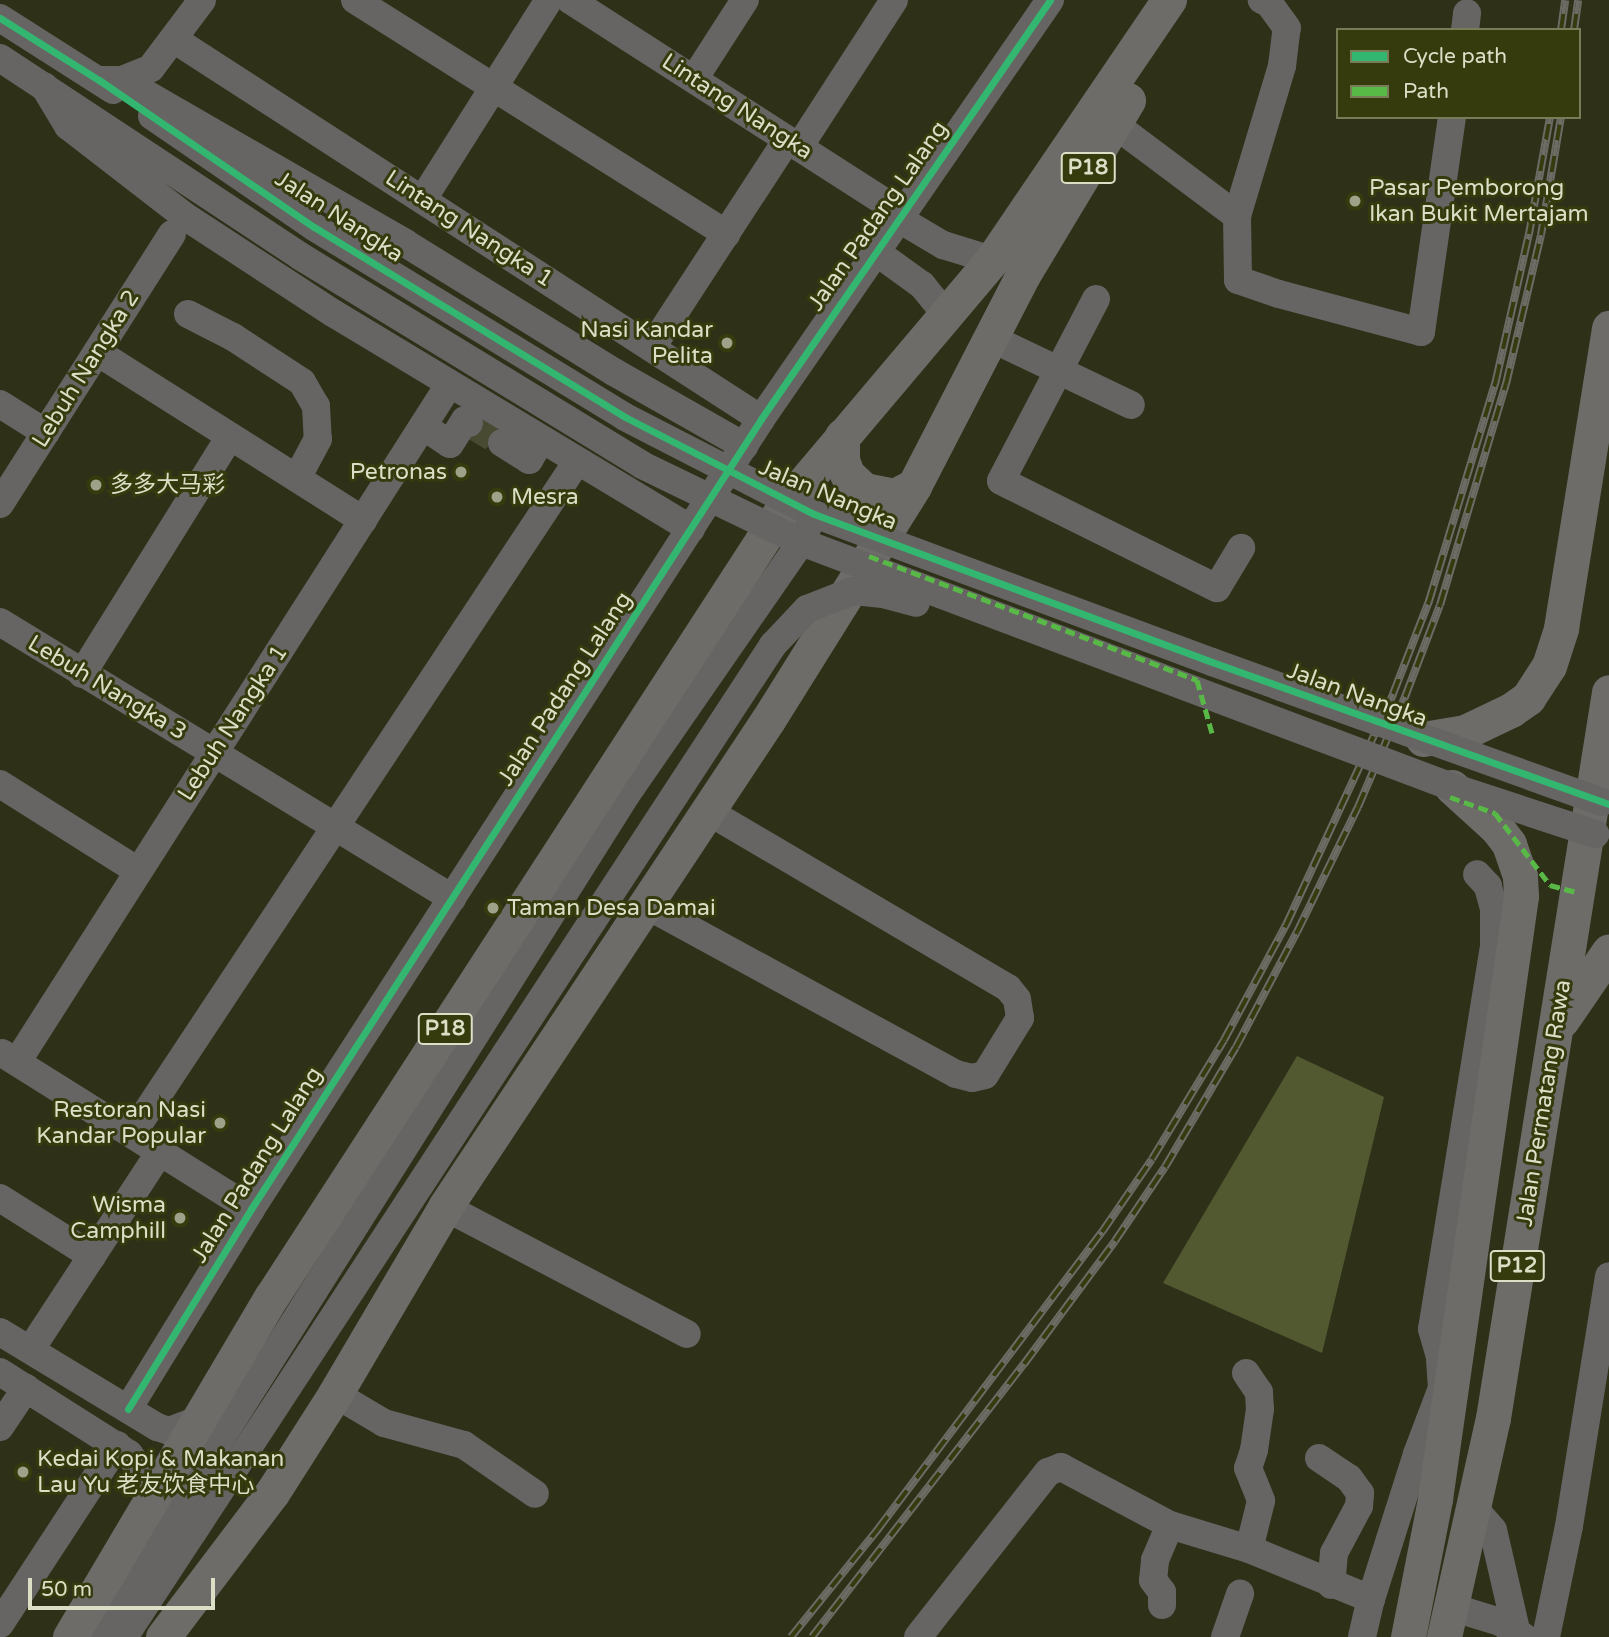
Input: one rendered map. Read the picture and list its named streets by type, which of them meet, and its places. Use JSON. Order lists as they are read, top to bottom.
{
  "streets": {
    "main road": ["P18", "Jalan Permatang Rawa", "P12"],
    "street": [
      "Lintang Nangka",
      "Jalan Padang Lalang",
      "Jalan Nangka",
      "Lintang Nangka 1",
      "Lebuh Nangka 2",
      "Lebuh Nangka 3",
      "Lebuh Nangka 1"
    ]
  },
  "crossings": [
    ["Lintang Nangka", "P18"],
    ["Lintang Nangka", "Jalan Padang Lalang"],
    ["P18", "Jalan Nangka"],
    ["Jalan Padang Lalang", "Lintang Nangka 1"],
    ["Jalan Padang Lalang", "Lebuh Nangka 3"],
    ["Jalan Padang Lalang", "Lebuh Nangka 1"],
    ["Jalan Nangka", "Jalan Permatang Rawa"],
    ["Lebuh Nangka 3", "Lebuh Nangka 1"]
  ],
  "places": [
    "Pasar Pemborong Ikan Bukit Mertajam",
    "Nasi Kandar Pelita",
    "Petronas",
    "多多大马彩",
    "Mesra",
    "Taman Desa Damai",
    "Restoran Nasi Kandar Popular",
    "Wisma Camphill",
    "Kedai Kopi & Makanan Lau Yu 老友饮食中心"
  ],
  "legend": ["Cycle path", "Path"],
  "scale_bar": "50 m"
}
